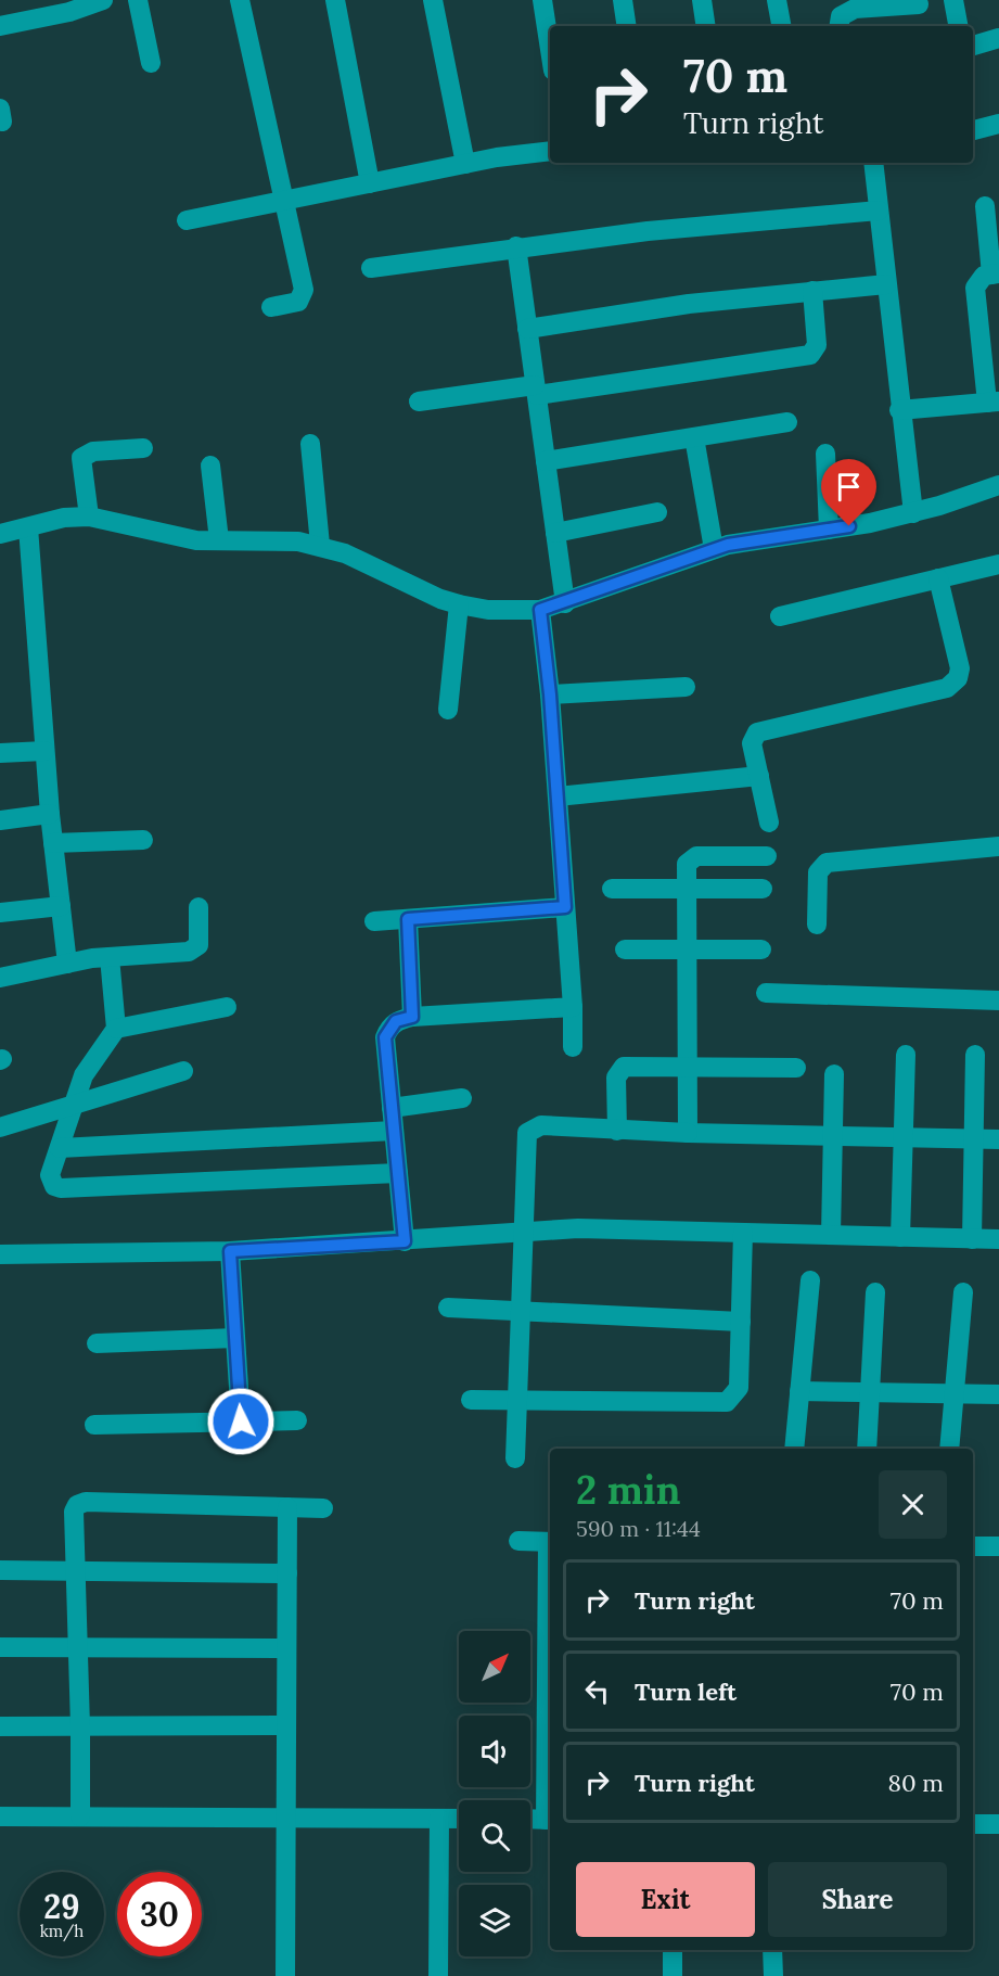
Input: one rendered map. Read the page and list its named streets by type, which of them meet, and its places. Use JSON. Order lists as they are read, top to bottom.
{
  "north": "top right",
  "page": {
    "turn": ["70 m", "Turn right"],
    "heading": ["2 min", "590 m · 11:44"],
    "list": [
      {
        "name": "Turn right",
        "value": "70 m"
      },
      {
        "name": "Turn left",
        "value": "70 m"
      },
      {
        "name": "Turn right",
        "value": "80 m"
      }
    ],
    "buttons": ["Exit", "Share"],
    "speed": "29 km/h",
    "limit": "30"
  }
}
